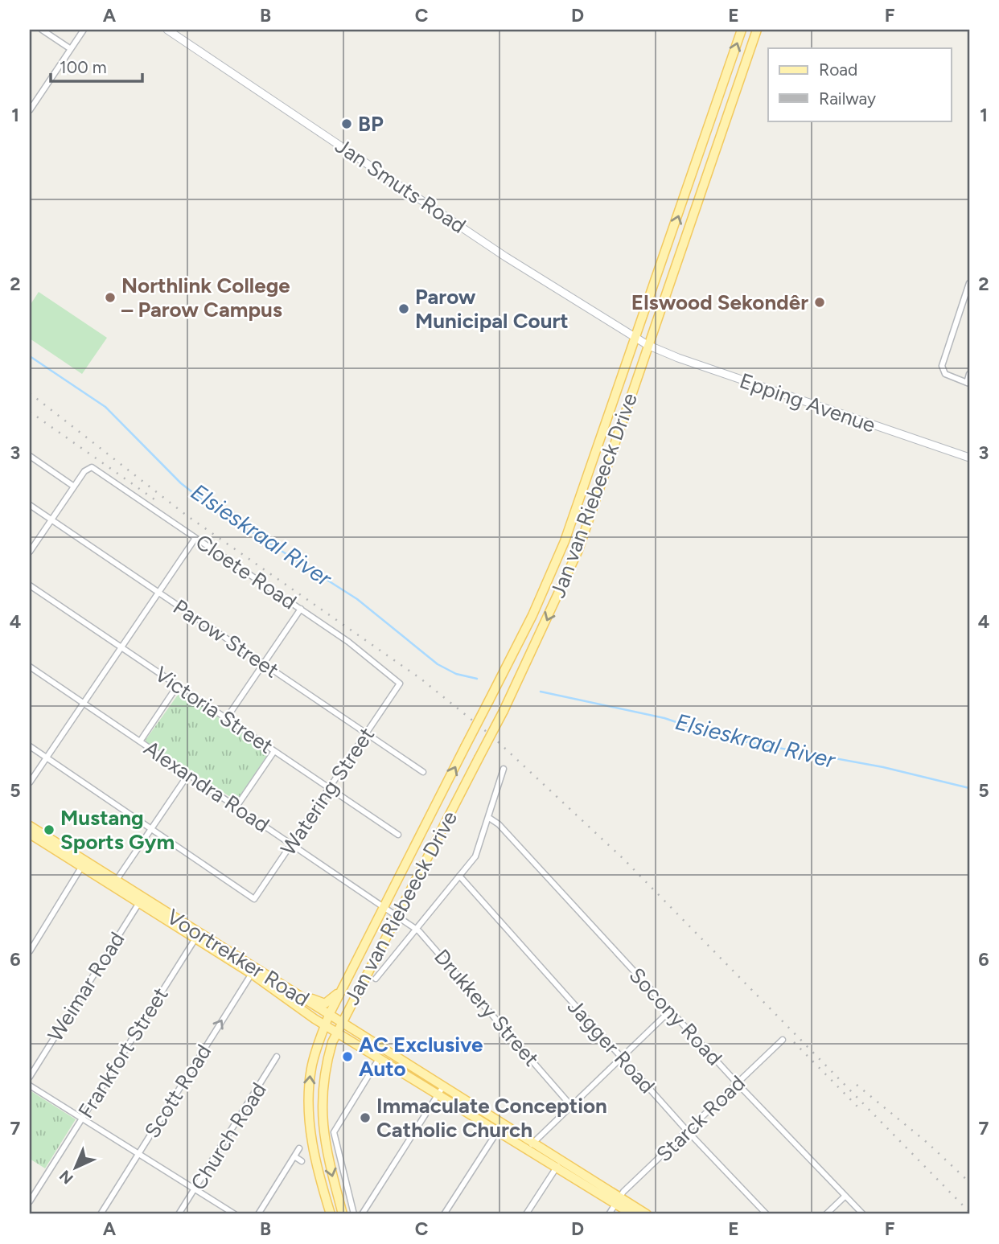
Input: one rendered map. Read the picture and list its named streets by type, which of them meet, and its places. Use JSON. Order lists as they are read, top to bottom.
{
  "streets": {
    "main road": ["Jan van Riebeeck Drive", "Voortrekker Road"],
    "street": [
      "Jan Smuts Road",
      "Epping Avenue",
      "Cloete Road",
      "Parow Street",
      "Victoria Street",
      "Alexandra Road",
      "Watering Street",
      "Weimar Road",
      "Drukkery Street",
      "Socony Road",
      "Jagger Road",
      "Frankfort Street",
      "Scott Road",
      "Starck Road",
      "Church Road"
    ]
  },
  "crossings": [
    ["Jan Smuts Road", "Epping Avenue"],
    ["Jan Smuts Road", "Jan van Riebeeck Drive"],
    ["Epping Avenue", "Jan van Riebeeck Drive"],
    ["Jan van Riebeeck Drive", "Alexandra Road"],
    ["Jan van Riebeeck Drive", "Voortrekker Road"],
    ["Jan van Riebeeck Drive", "Drukkery Street"],
    ["Cloete Road", "Watering Street"],
    ["Parow Street", "Watering Street"],
    ["Victoria Street", "Watering Street"],
    ["Alexandra Road", "Watering Street"],
    ["Alexandra Road", "Drukkery Street"],
    ["Voortrekker Road", "Weimar Road"],
    ["Voortrekker Road", "Frankfort Street"],
    ["Voortrekker Road", "Scott Road"],
    ["Voortrekker Road", "Starck Road"],
    ["Socony Road", "Starck Road"],
    ["Jagger Road", "Starck Road"]
  ],
  "one_way": ["Scott Road"],
  "water": ["Elsieskraal River"],
  "places": [
    "BP",
    "Northlink College – Parow Campus",
    "Elswood Sekondêr",
    "Parow Municipal Court",
    "Mustang Sports Gym",
    "AC Exclusive Auto",
    "Immaculate Conception Catholic Church"
  ],
  "legend": ["Road", "Railway"],
  "scale_bar": "100 m",
  "north": "bottom left",
  "grid": {
    "columns": [
      "A",
      "B",
      "C",
      "D",
      "E",
      "F"
    ],
    "rows": [
      "1",
      "2",
      "3",
      "4",
      "5",
      "6",
      "7"
    ]
  }
}
